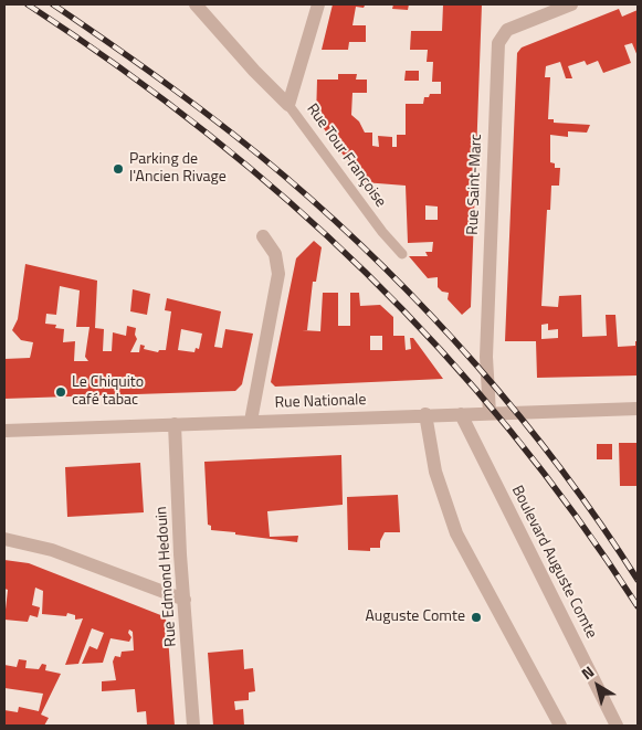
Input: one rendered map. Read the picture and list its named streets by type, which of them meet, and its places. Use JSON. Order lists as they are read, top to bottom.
{
  "streets": {
    "street": [
      "Rue Tour Françoise",
      "Rue Saint-Marc",
      "Rue Nationale",
      "Boulevard Auguste Comte",
      "Rue Edmond Hedouin"
    ]
  },
  "crossings": [
    ["Rue Saint-Marc", "Rue Nationale"],
    ["Rue Nationale", "Boulevard Auguste Comte"],
    ["Rue Nationale", "Rue Edmond Hedouin"]
  ],
  "places": ["Parking de l'Ancien Rivage", "Le Chiquito café tabac", "Auguste Comte"],
  "north": "top left"
}
